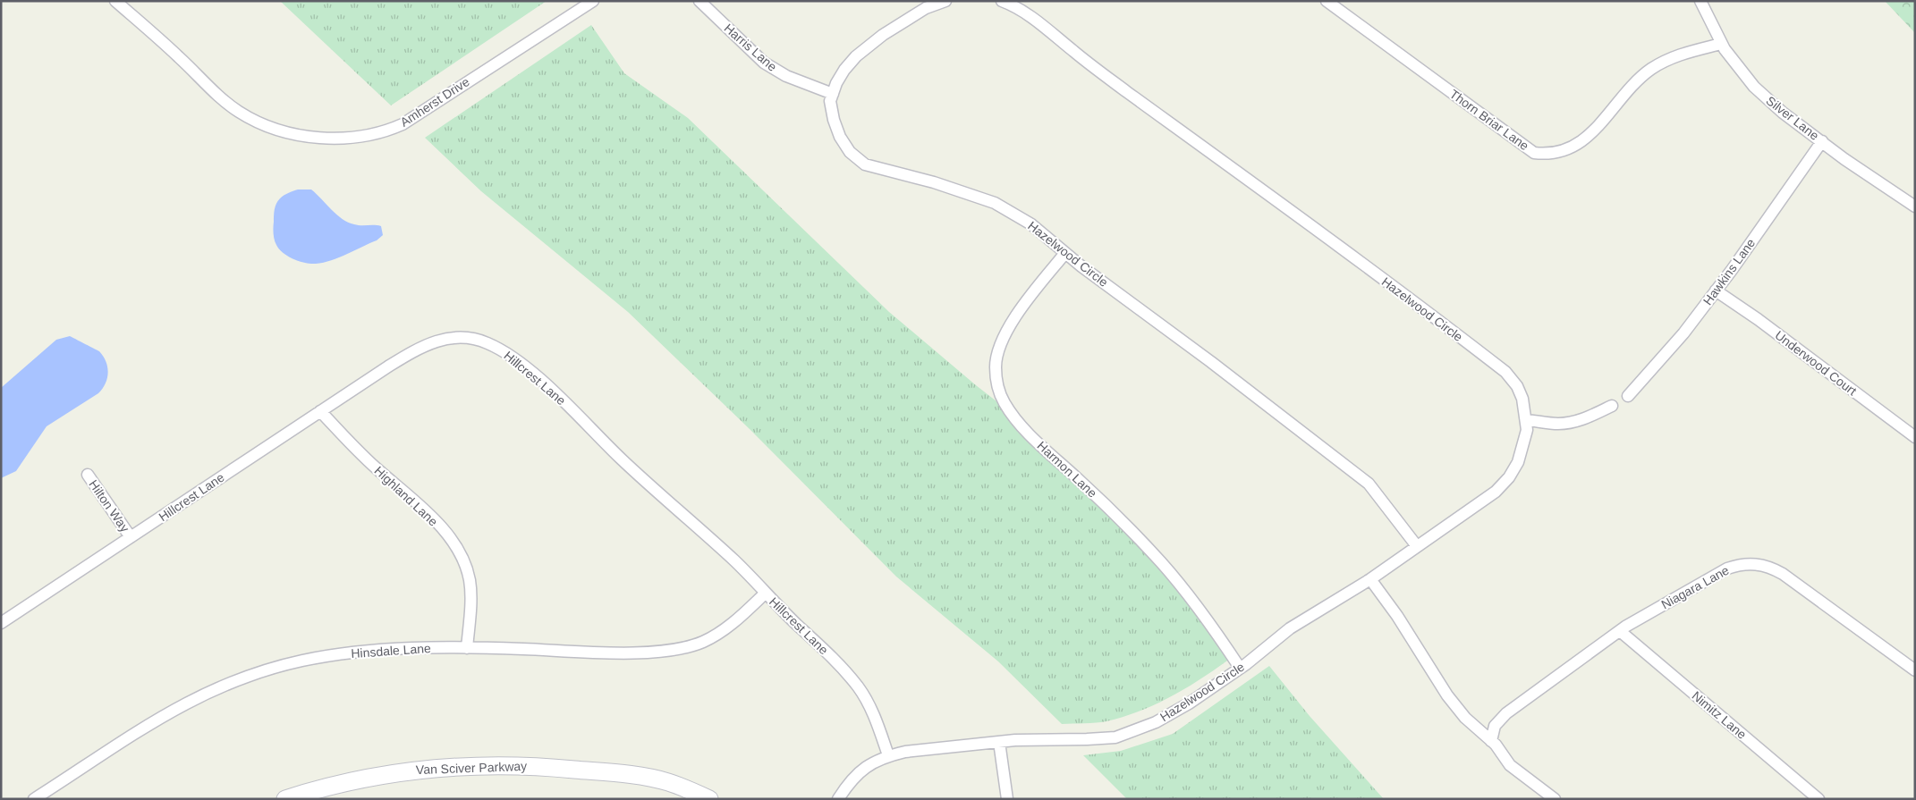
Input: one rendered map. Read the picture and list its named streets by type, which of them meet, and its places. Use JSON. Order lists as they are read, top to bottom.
{
  "streets": {
    "street": [
      "Harris Lane",
      "Amherst Drive",
      "Silver Lane",
      "Thorn Briar Lane",
      "Hazelwood Circle",
      "Hawkins Lane",
      "Underwood Court",
      "Hillcrest Lane",
      "Harmon Lane",
      "Highland Lane",
      "Hilton Way",
      "Niagara Lane",
      "Hinsdale Lane",
      "Nimitz Lane",
      "Van Sciver Parkway"
    ]
  },
  "crossings": [
    ["Harris Lane", "Hazelwood Circle"],
    ["Silver Lane", "Thorn Briar Lane"],
    ["Silver Lane", "Hawkins Lane"],
    ["Hazelwood Circle", "Hillcrest Lane"],
    ["Hazelwood Circle", "Harmon Lane"],
    ["Hawkins Lane", "Underwood Court"],
    ["Hillcrest Lane", "Highland Lane"],
    ["Hillcrest Lane", "Hilton Way"],
    ["Hillcrest Lane", "Hinsdale Lane"],
    ["Highland Lane", "Hinsdale Lane"],
    ["Niagara Lane", "Nimitz Lane"]
  ]
}
